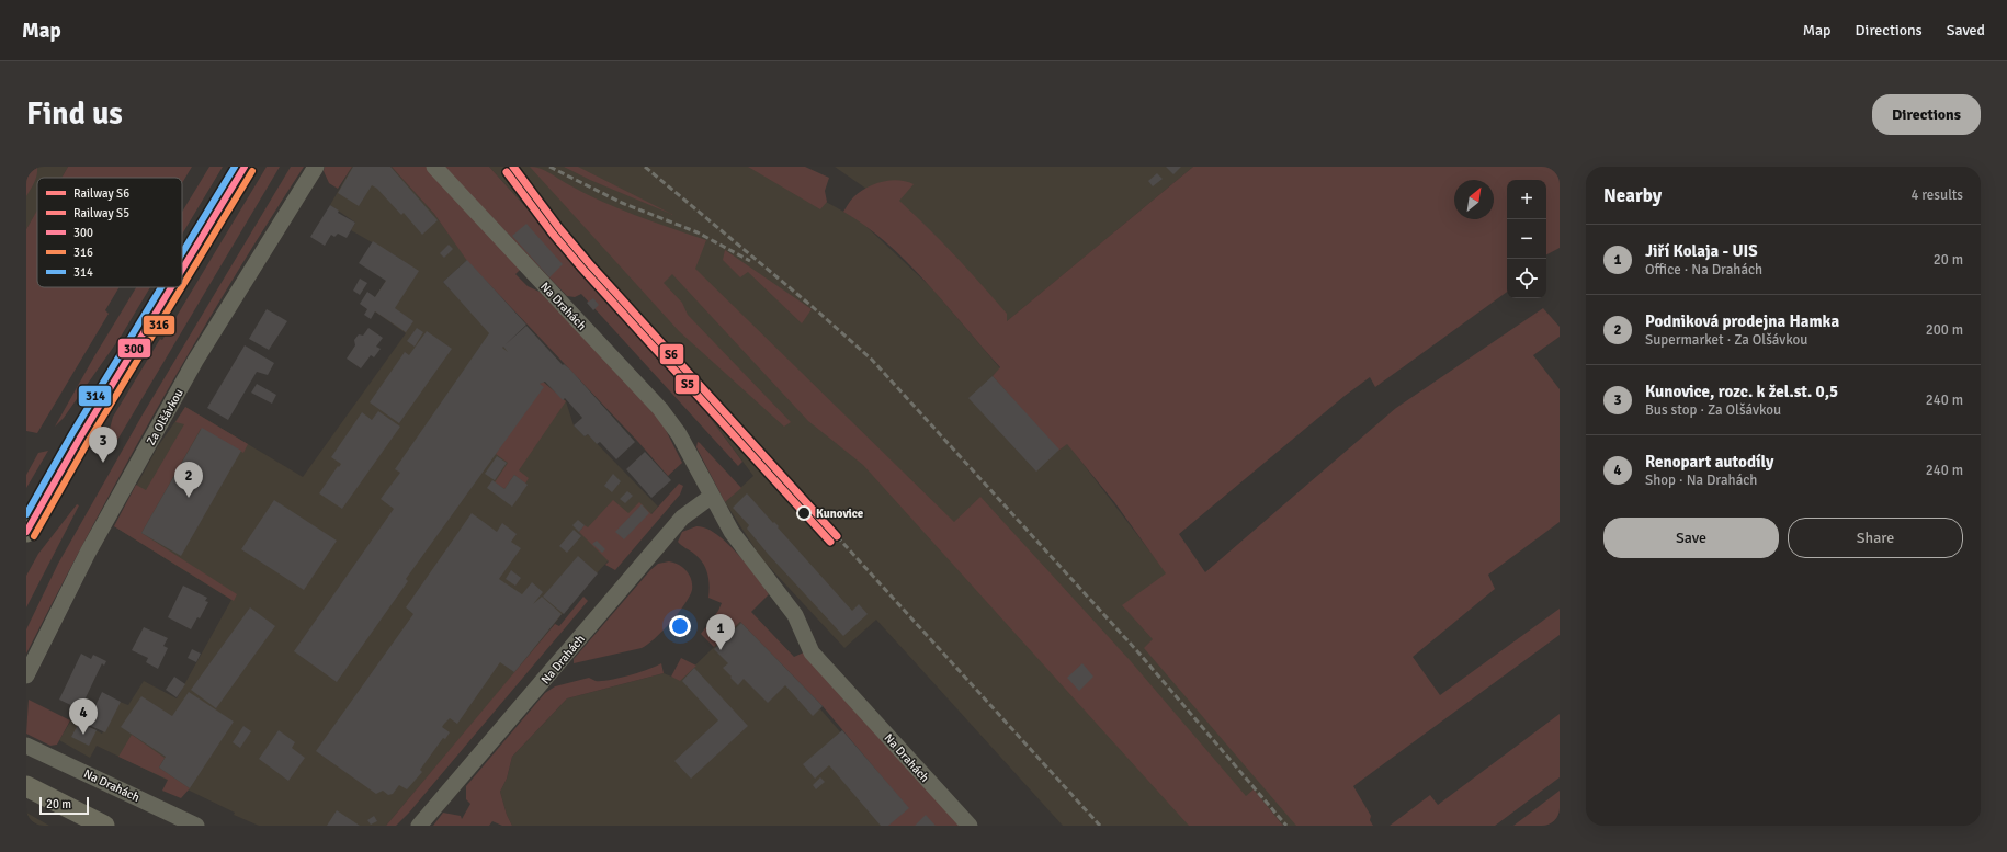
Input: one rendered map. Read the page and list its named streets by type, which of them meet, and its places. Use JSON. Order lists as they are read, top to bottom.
{
  "streets": {
    "street": ["Na Drahách", "Za Olšávkou"]
  },
  "places": ["Kunovice"],
  "lines": [
    "rail line S6",
    "transit line 300",
    "transit line 314",
    "transit line 316",
    "rail line S5"
  ],
  "legend": [
    "Railway S6",
    "Railway S5",
    "300",
    "316",
    "314"
  ],
  "scale_bar": "20 m",
  "north": "top right",
  "page": {
    "header": "Map",
    "nav": ["Map", "Directions", "Saved"],
    "buttons": [
      "Directions",
      ["Save", "Share"]
    ],
    "title": "Find us",
    "heading": ["Nearby", "4 results"],
    "map_buttons": ["+", "−"],
    "list": [
      {
        "mark": "1",
        "name": "Jiří Kolaja - UIS",
        "note": "Office · Na Drahách",
        "value": "20 m"
      },
      {
        "mark": "2",
        "name": "Podniková prodejna Hamka",
        "note": "Supermarket · Za Olšávkou",
        "value": "200 m"
      },
      {
        "mark": "3",
        "name": "Kunovice, rozc. k žel.st. 0,5",
        "note": "Bus stop · Za Olšávkou",
        "value": "240 m"
      },
      {
        "mark": "4",
        "name": "Renopart autodíly",
        "note": "Shop · Na Drahách",
        "value": "240 m"
      }
    ],
    "pins": [
      "3",
      "2",
      "1",
      "4"
    ],
    "scale": "20 m"
  }
}
